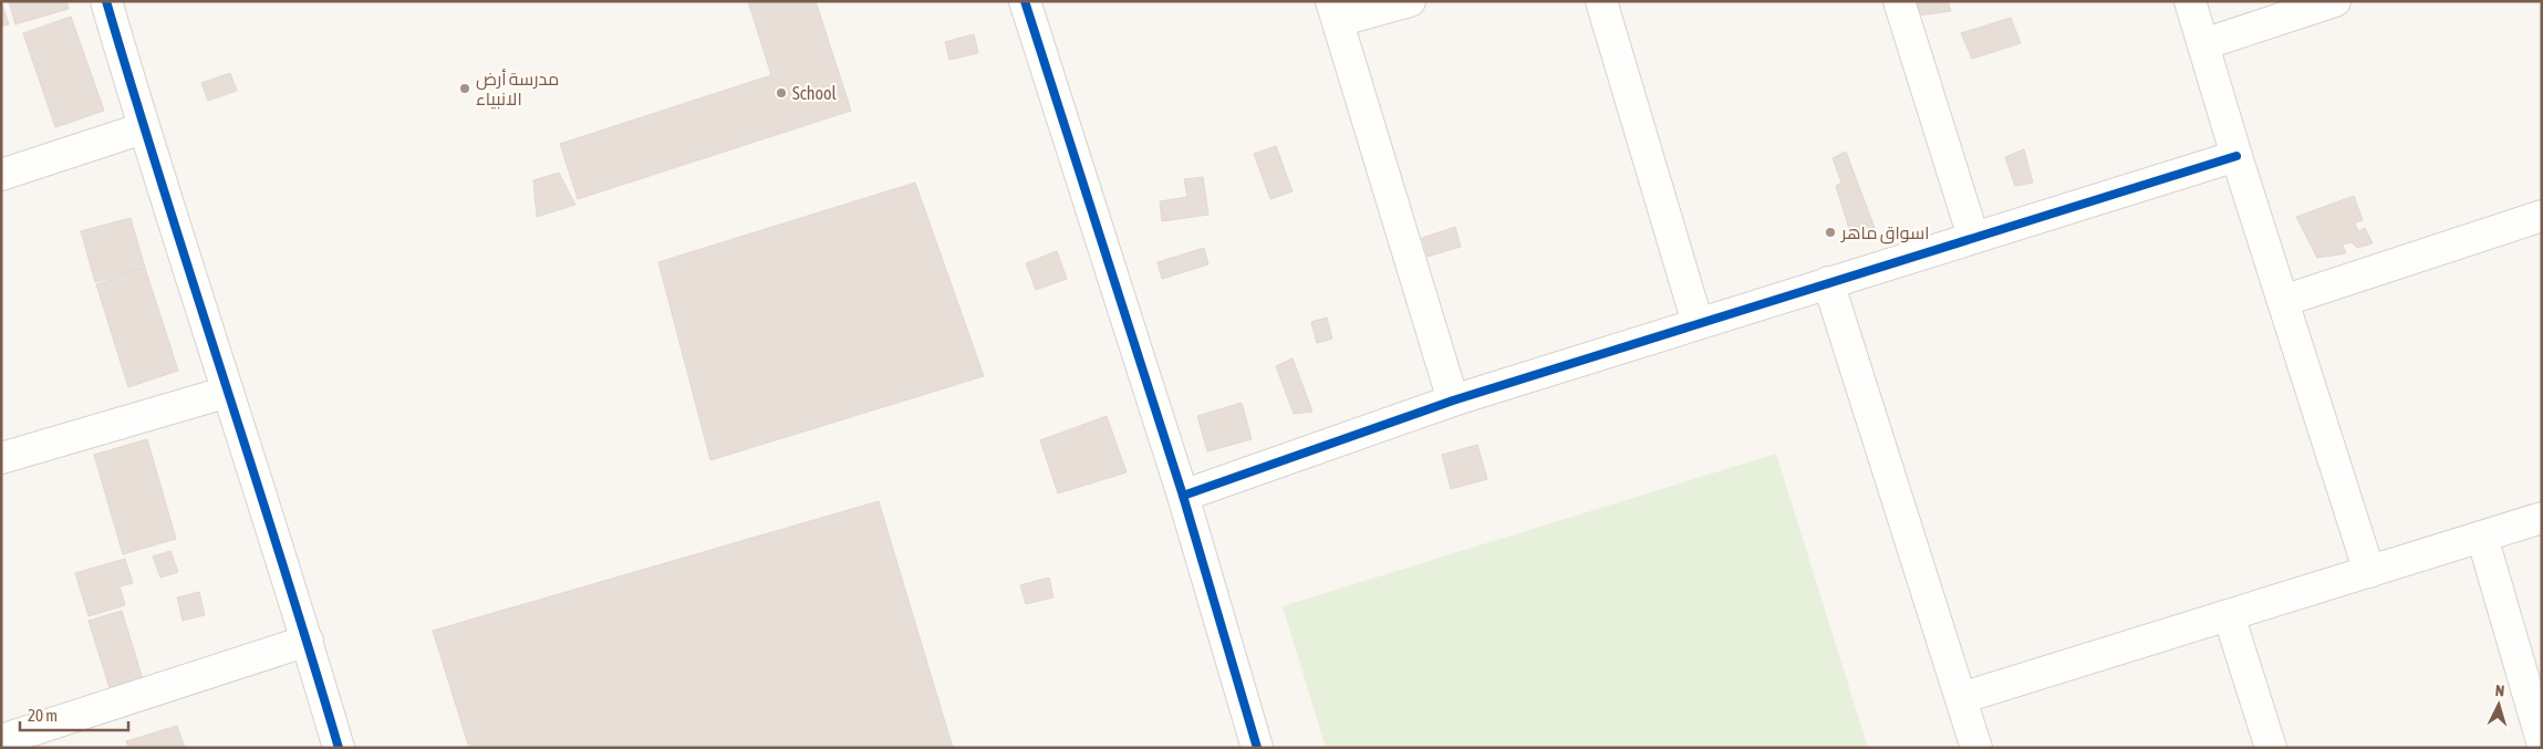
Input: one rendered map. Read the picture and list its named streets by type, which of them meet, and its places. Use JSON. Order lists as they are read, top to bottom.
{
  "places": ["مدرسة أرض الانبياء", "School", "اسواق ماهر"],
  "scale_bar": "20 m",
  "north": "top"
}
